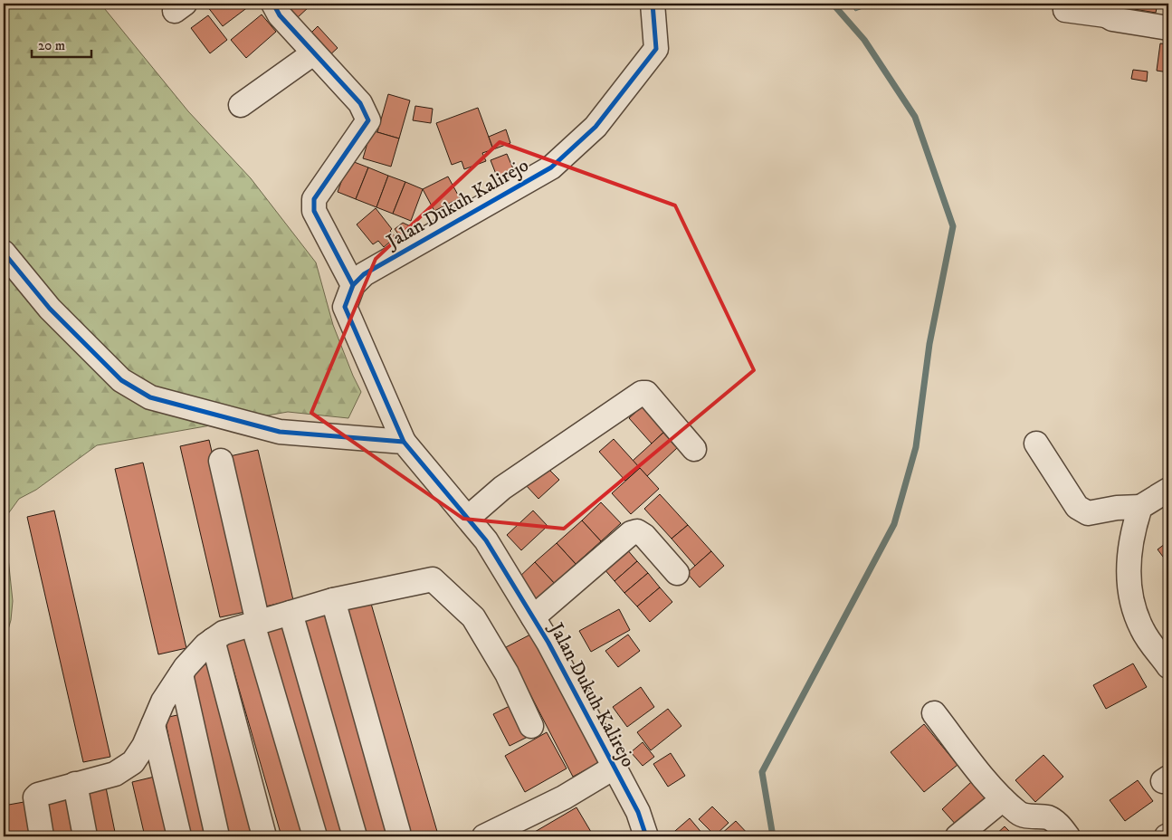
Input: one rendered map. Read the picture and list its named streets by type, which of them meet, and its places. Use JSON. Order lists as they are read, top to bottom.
{
  "streets": {
    "street": ["Jalan Dukuh Kalirejo"]
  },
  "scale_bar": "20 m"
}
